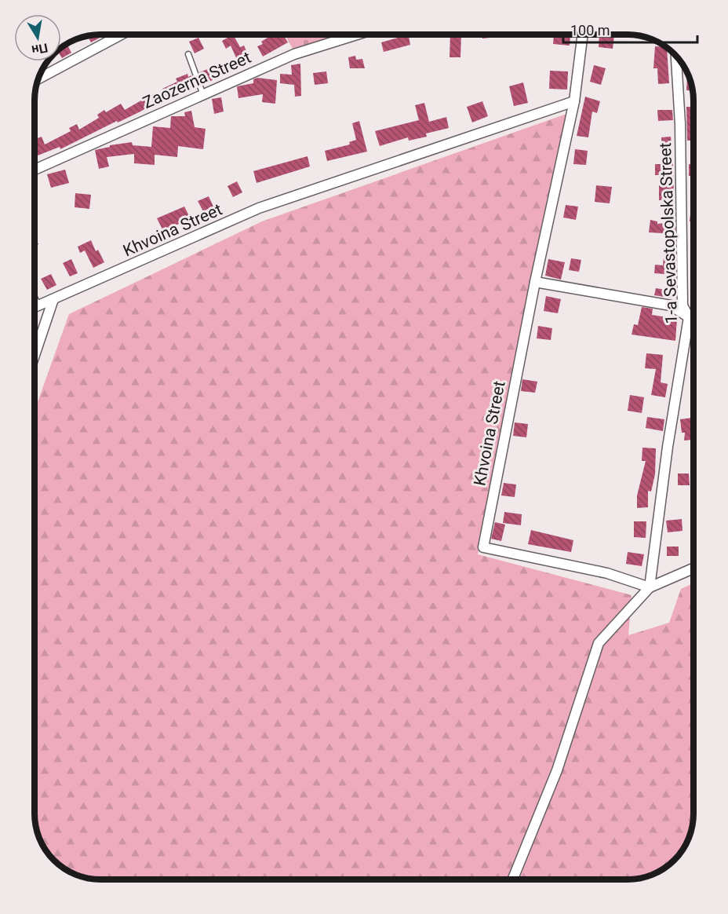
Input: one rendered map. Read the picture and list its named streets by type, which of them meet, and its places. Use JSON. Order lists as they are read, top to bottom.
{
  "streets": {
    "street": ["Zaozerna Street", "Khvoina Street", "1-a Sevastopolska Street"]
  },
  "crossings": [
    ["Khvoina Street", "1-a Sevastopolska Street"]
  ],
  "scale_bar": "100 m",
  "north": "bottom"
}
